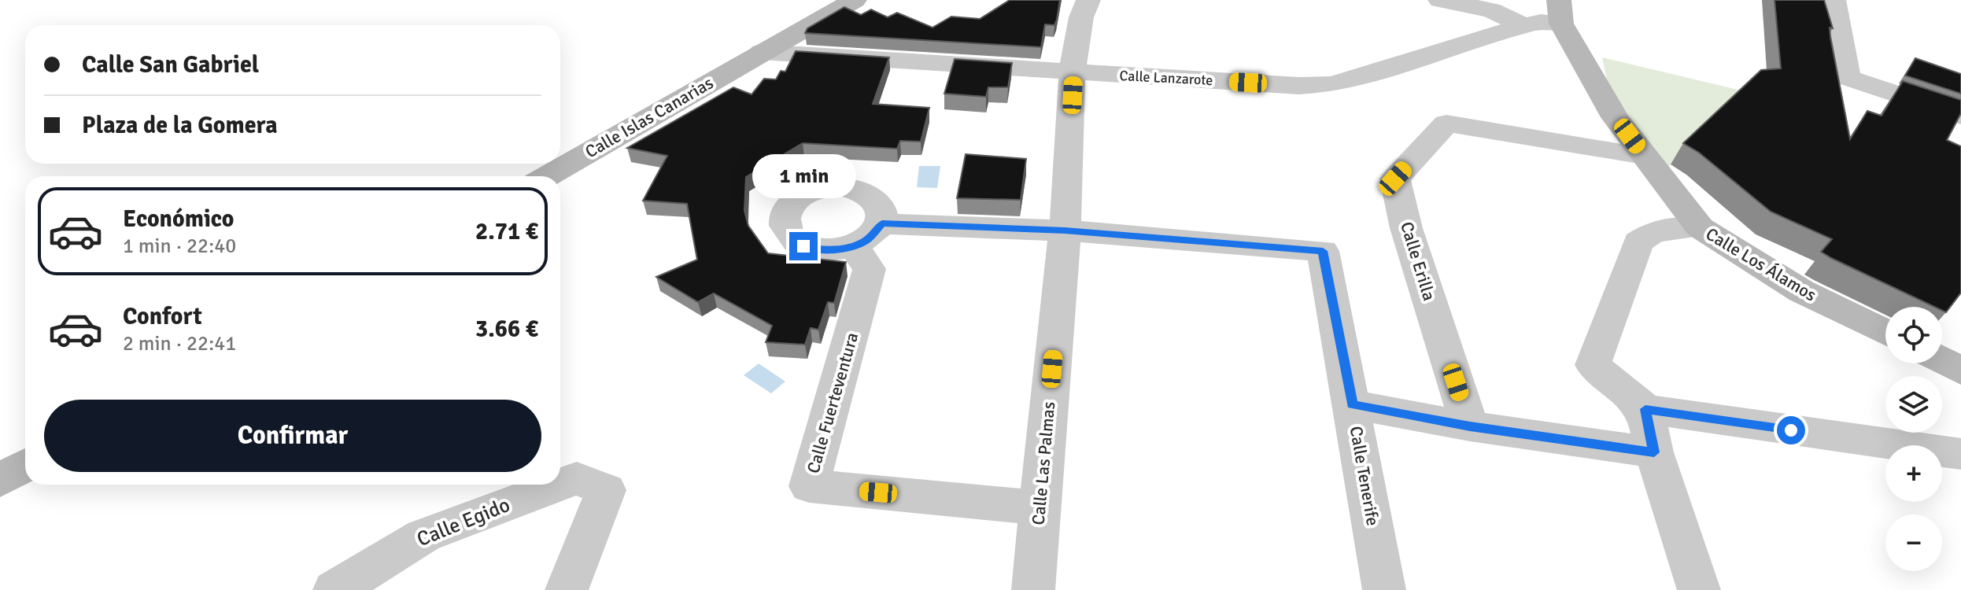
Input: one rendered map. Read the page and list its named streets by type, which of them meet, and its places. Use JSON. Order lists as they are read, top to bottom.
{
  "streets": {
    "street": [
      "Calle Lanzarote",
      "Calle Islas Canarias",
      "Calle Erilla",
      "Calle Los Álamos",
      "Calle Fuerteventura",
      "Calle Las Palmas",
      "Calle Tenerife",
      "Calle Egido"
    ]
  },
  "crossings": [
    ["Calle Lanzarote", "Calle Islas Canarias"],
    ["Calle Lanzarote", "Calle Los Álamos"],
    ["Calle Lanzarote", "Calle Las Palmas"],
    ["Calle Erilla", "Calle Los Álamos"],
    ["Calle Fuerteventura", "Calle Las Palmas"],
    ["Calle Fuerteventura", "Calle Tenerife"],
    ["Calle Las Palmas", "Calle Tenerife"]
  ],
  "page": {
    "banner": ["Calle San Gabriel", "Plaza de la Gomera"],
    "bubble": "1 min",
    "list": [
      {
        "name": "Económico",
        "note": "1 min · 22:40",
        "value": "2.71 €"
      },
      {
        "name": "Confort",
        "note": "2 min · 22:41",
        "value": "3.66 €"
      }
    ],
    "map_buttons": ["+", "−"],
    "buttons": "Confirmar"
  }
}
